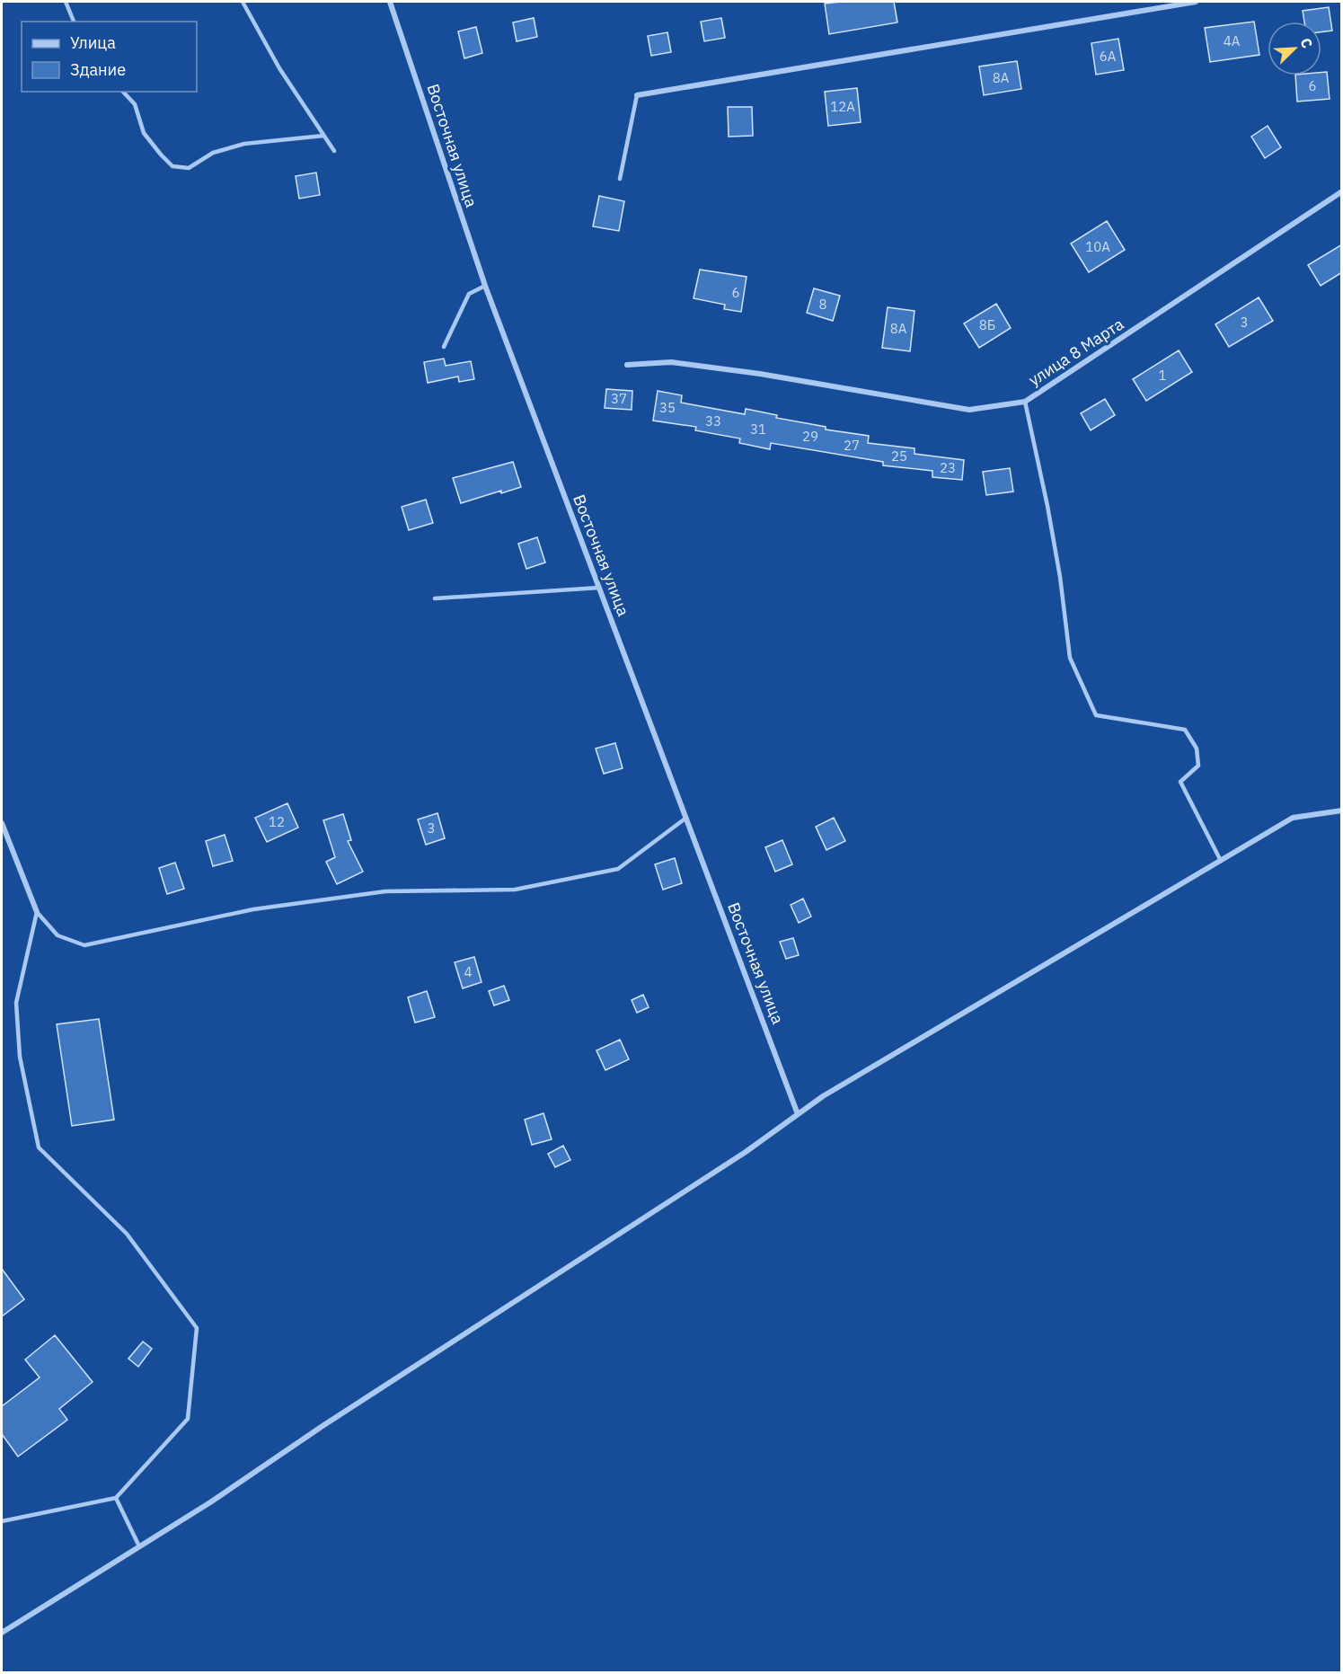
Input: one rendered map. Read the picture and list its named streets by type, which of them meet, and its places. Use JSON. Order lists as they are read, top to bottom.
{
  "streets": {
    "street": ["Восточная улица", "улица 8 Марта"]
  },
  "house_numbers": [
    "4А",
    "6А",
    "8А",
    "6",
    "12А",
    "10А",
    "6",
    "8",
    "3",
    "8Б",
    "8А",
    "1",
    "37",
    "35",
    "33",
    "31",
    "29",
    "27",
    "25",
    "23",
    "12",
    "3",
    "4"
  ],
  "legend": ["Улица", "Здание"],
  "north": "top right"
}
